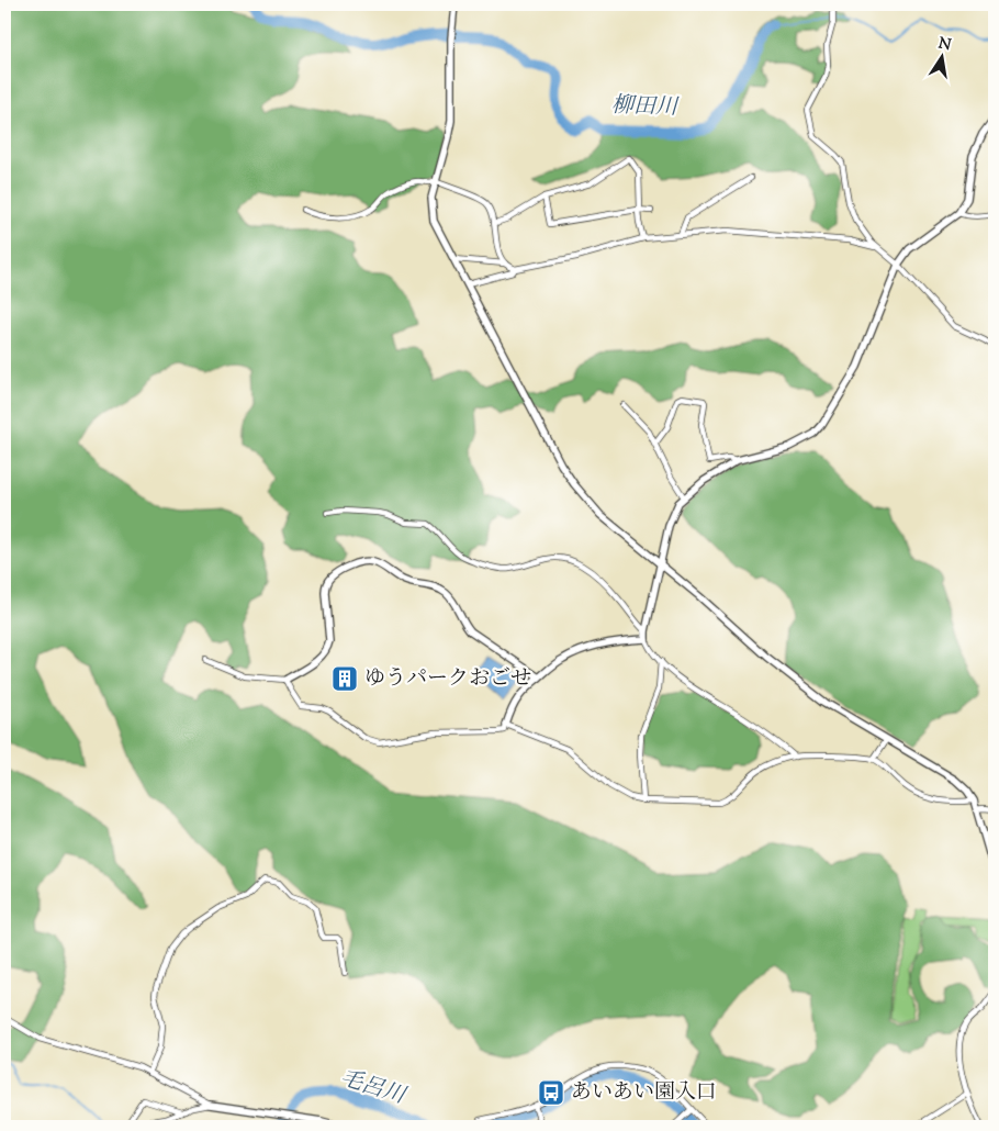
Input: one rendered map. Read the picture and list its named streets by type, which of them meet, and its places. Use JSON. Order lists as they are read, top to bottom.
{
  "water": ["柳田川", "毛呂川"],
  "places": {
    "building": ["ゆうパークおごせ"],
    "bus stop": ["あいあい園入口"]
  },
  "north": "top"
}
